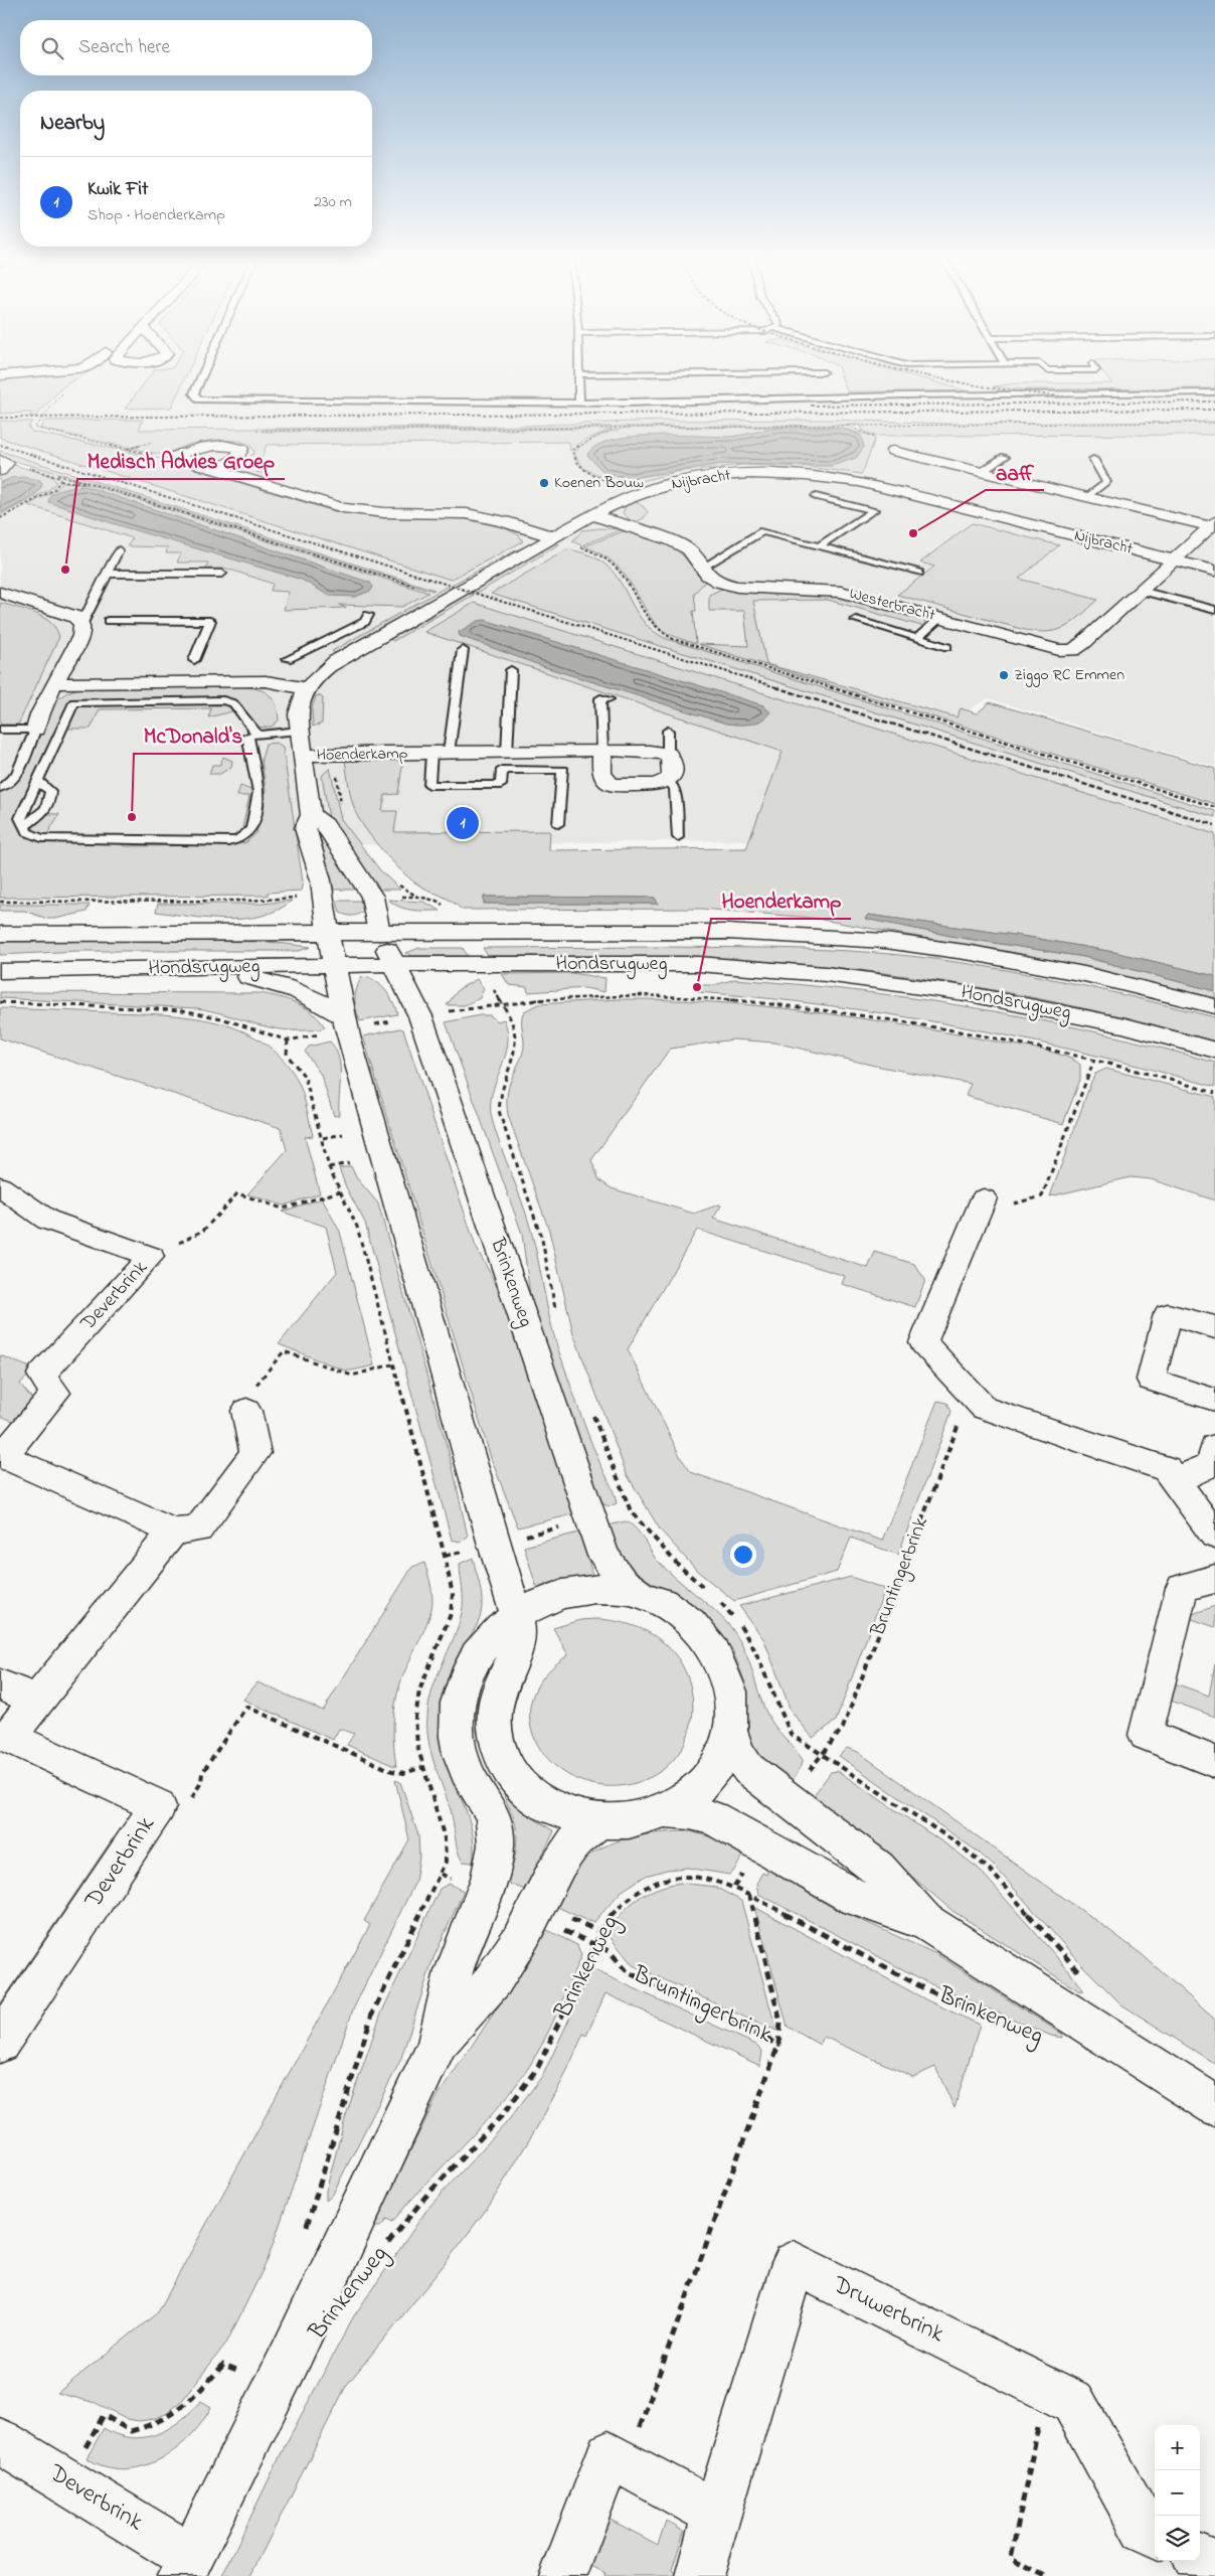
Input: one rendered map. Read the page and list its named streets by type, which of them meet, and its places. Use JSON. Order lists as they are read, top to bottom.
{
  "streets": {
    "street": [
      "Nijbracht",
      "Westerbracht",
      "Hoenderkamp",
      "Hondsrugweg",
      "Brinkenweg",
      "Deverbrink",
      "Druwerbrink"
    ],
    "path": ["Bruntingerbrink"]
  },
  "crossings": [
    ["Nijbracht", "Westerbracht"],
    ["Nijbracht", "Hoenderkamp"],
    ["Hoenderkamp", "Hondsrugweg"],
    ["Hondsrugweg", "Brinkenweg"],
    ["Brinkenweg", "Deverbrink"],
    ["Brinkenweg", "Bruntingerbrink"]
  ],
  "places": [
    "Koenen Bouw",
    "aaff",
    "Medisch Advies Groep",
    "Ziggo RC Emmen",
    "McDonald's",
    "Hoenderkamp"
  ],
  "page": {
    "search": "Search here",
    "heading": "Nearby",
    "list": [
      {
        "mark": "1",
        "name": "Kwik Fit",
        "note": "Shop · Hoenderkamp",
        "value": "230 m"
      }
    ],
    "pins": "1",
    "map_buttons": ["+", "−"]
  }
}
